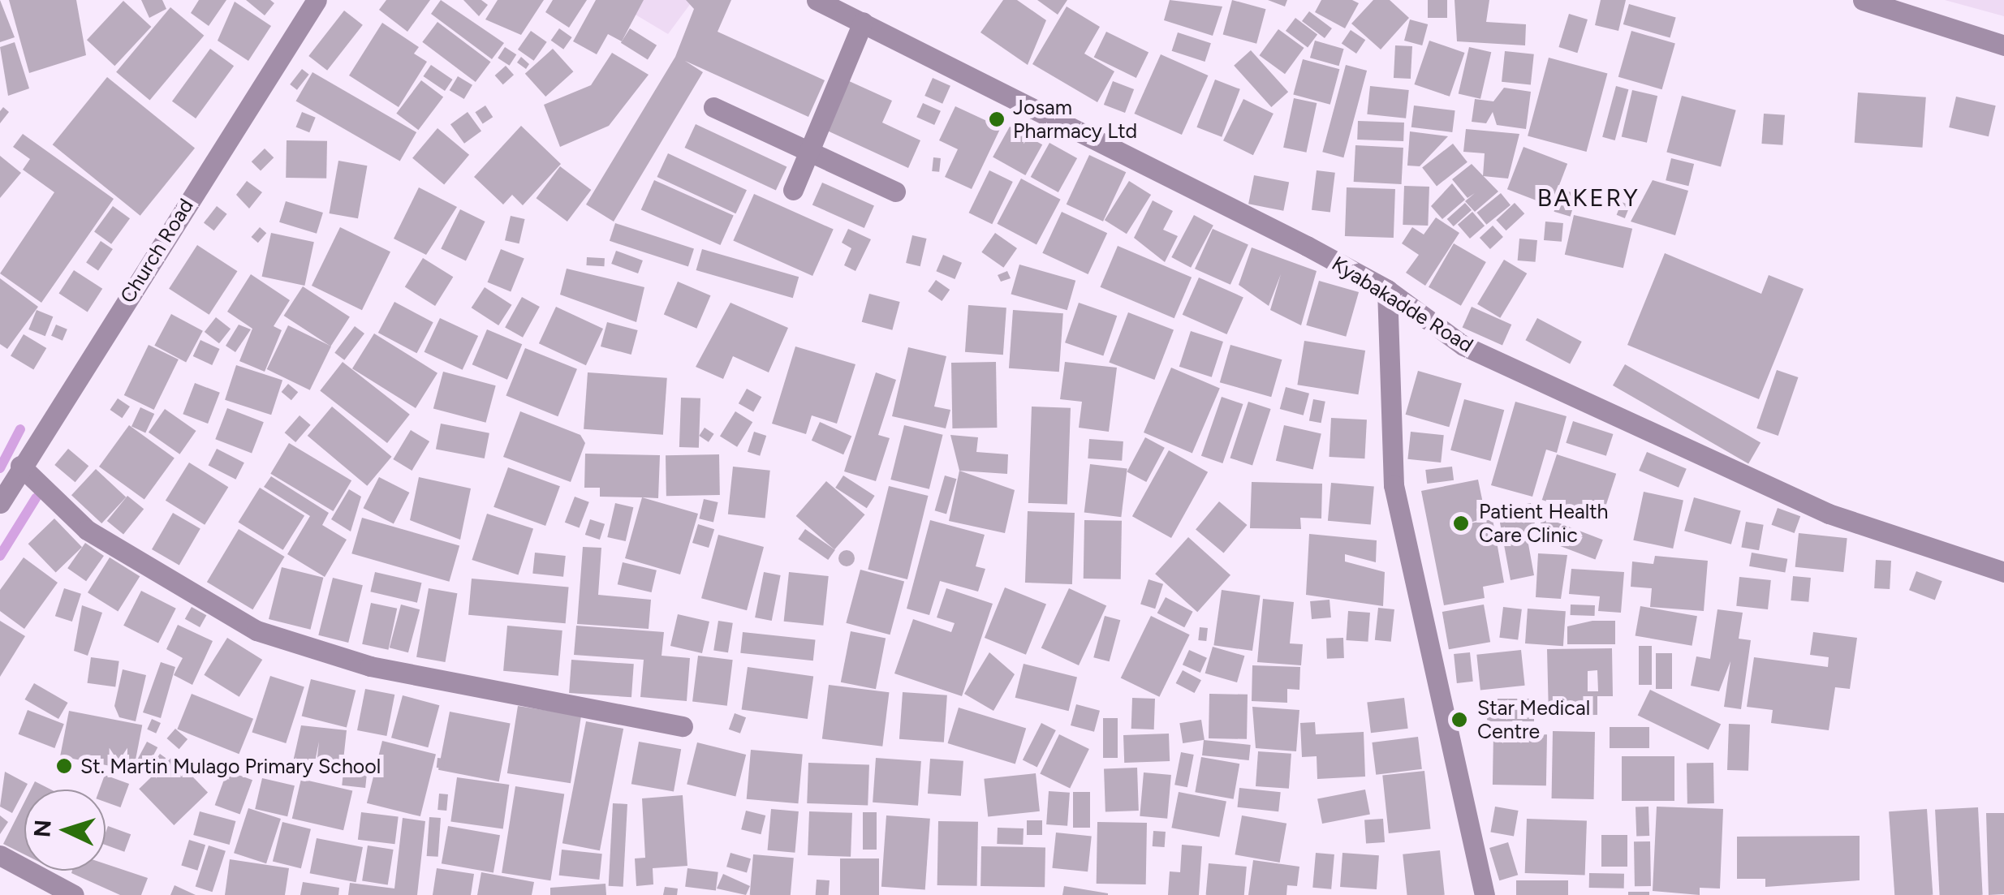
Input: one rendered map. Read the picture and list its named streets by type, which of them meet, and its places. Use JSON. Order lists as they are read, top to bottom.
{
  "streets": {
    "street": ["Church Road", "Kyabakadde Road"]
  },
  "districts": ["BAKERY"],
  "places": [
    "Josam Pharmacy Ltd",
    "Patient Health Care Clinic",
    "Star Medical Centre",
    "St. Martin Mulago Primary School"
  ],
  "north": "left"
}
